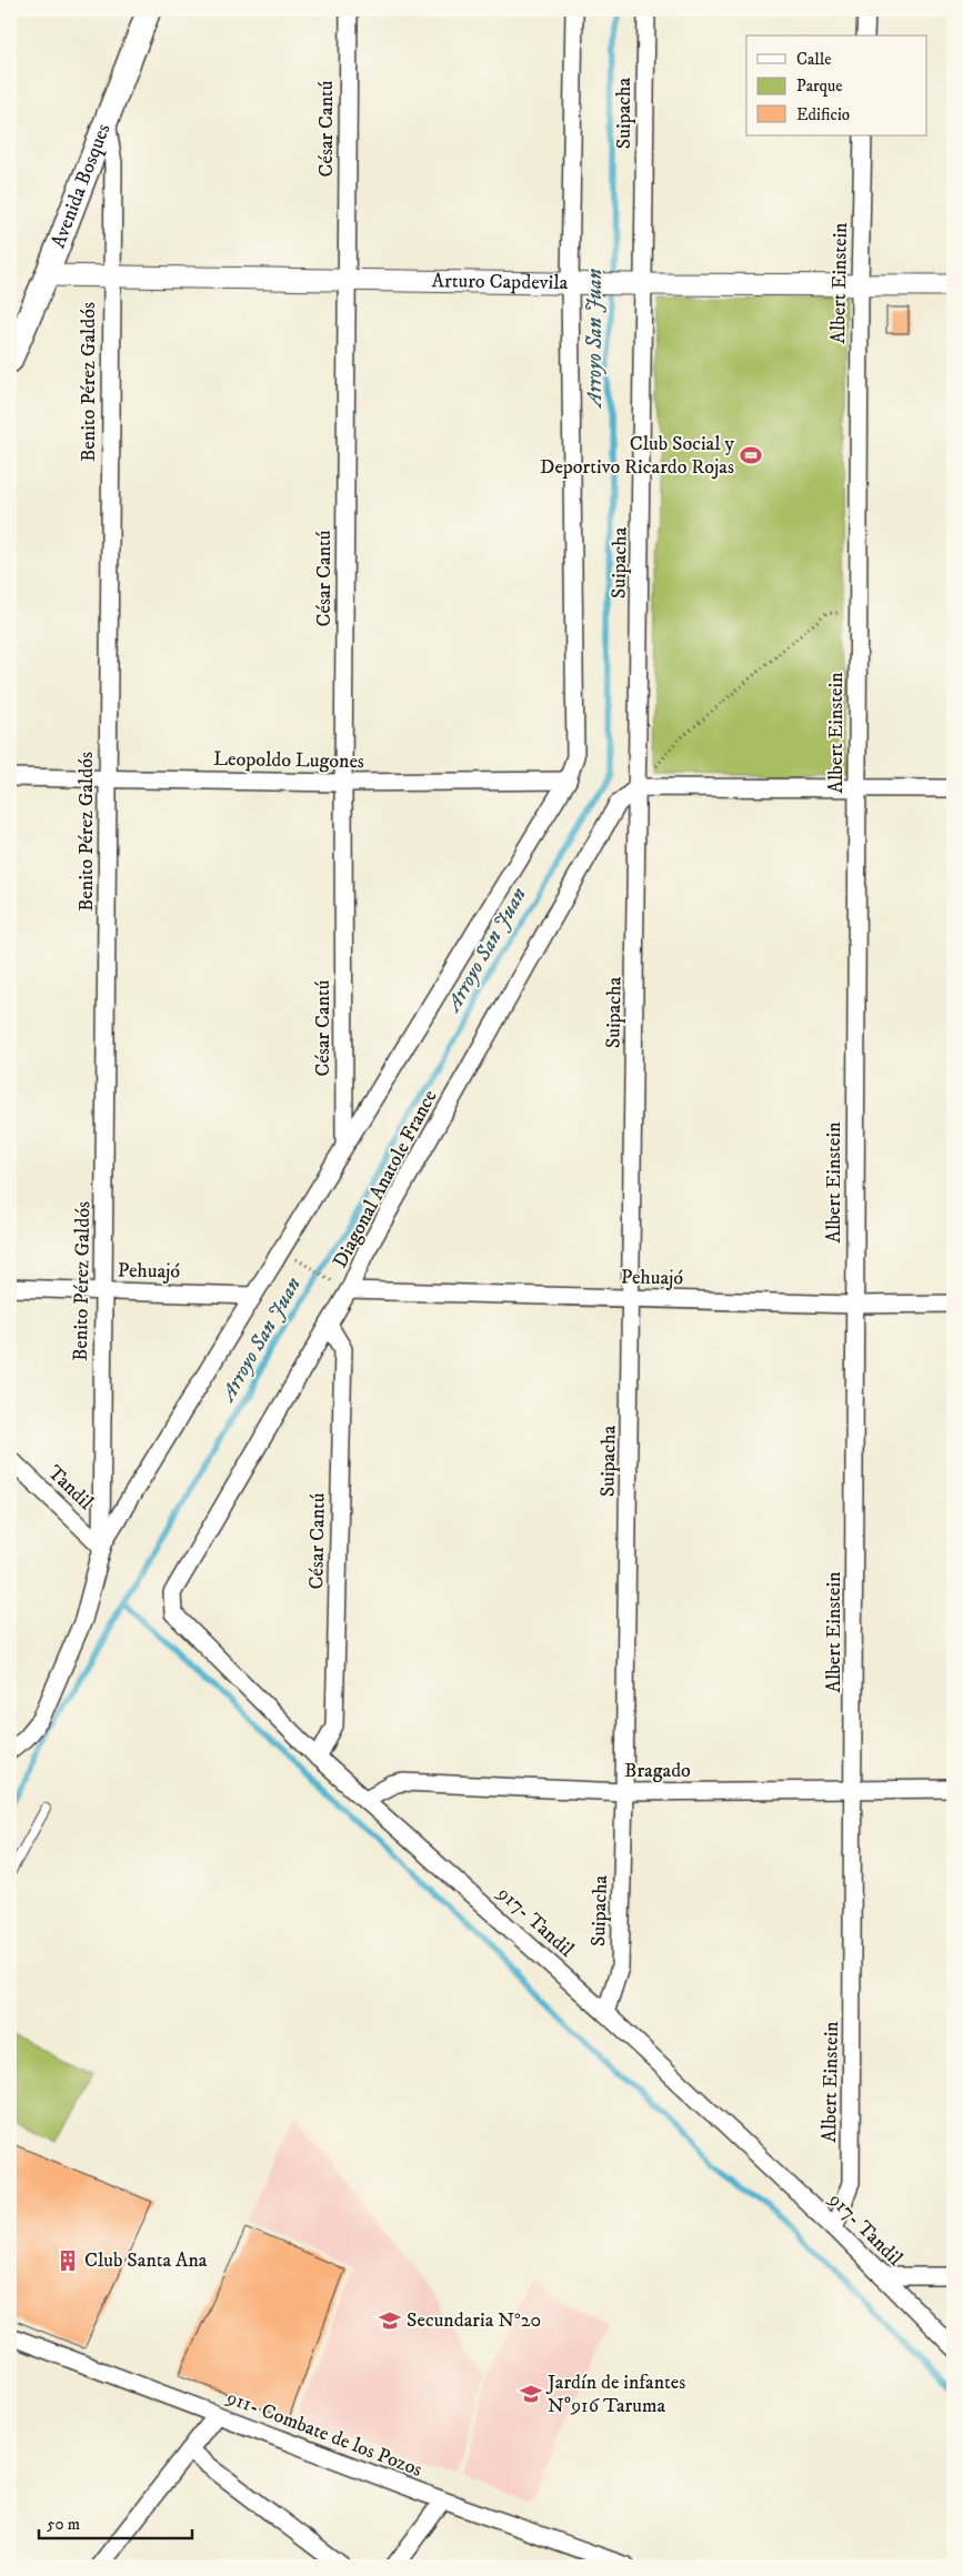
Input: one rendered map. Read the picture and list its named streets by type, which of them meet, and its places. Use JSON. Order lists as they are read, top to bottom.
{
  "streets": {
    "main road": ["Avenida Bosques"],
    "street": [
      "Suipacha",
      "César Cantú",
      "Arturo Capdevila",
      "Albert Einstein",
      "Benito Pérez Galdós",
      "Leopoldo Lugones",
      "Diagonal Anatole France",
      "Pehuajó",
      "Tandil",
      "Bragado",
      "917- Tandil",
      "911- Combate de los Pozos"
    ]
  },
  "crossings": [
    ["Suipacha", "Arturo Capdevila"],
    ["Suipacha", "Diagonal Anatole France"],
    ["Suipacha", "Pehuajó"],
    ["Suipacha", "Bragado"],
    ["Suipacha", "917- Tandil"],
    ["César Cantú", "Arturo Capdevila"],
    ["César Cantú", "Leopoldo Lugones"],
    ["César Cantú", "Diagonal Anatole France"],
    ["César Cantú", "917- Tandil"],
    ["Avenida Bosques", "Arturo Capdevila"],
    ["Avenida Bosques", "Benito Pérez Galdós"],
    ["Arturo Capdevila", "Albert Einstein"],
    ["Arturo Capdevila", "Benito Pérez Galdós"],
    ["Albert Einstein", "Pehuajó"],
    ["Albert Einstein", "Bragado"],
    ["Albert Einstein", "917- Tandil"],
    ["Benito Pérez Galdós", "Leopoldo Lugones"],
    ["Benito Pérez Galdós", "Pehuajó"],
    ["Benito Pérez Galdós", "Tandil"],
    ["Diagonal Anatole France", "Pehuajó"],
    ["Diagonal Anatole France", "917- Tandil"],
    ["Bragado", "917- Tandil"]
  ],
  "water": ["Arroyo San Juan"],
  "places": {
    "sports": ["Club Social y Deportivo Ricardo Rojas"],
    "building": ["Club Santa Ana"],
    "school or university": ["Secundaria N°20", "Jardín de infantes Nº916 Taruma"]
  },
  "legend": ["Calle", "Parque", "Edificio"],
  "scale_bar": "50 m"
}
